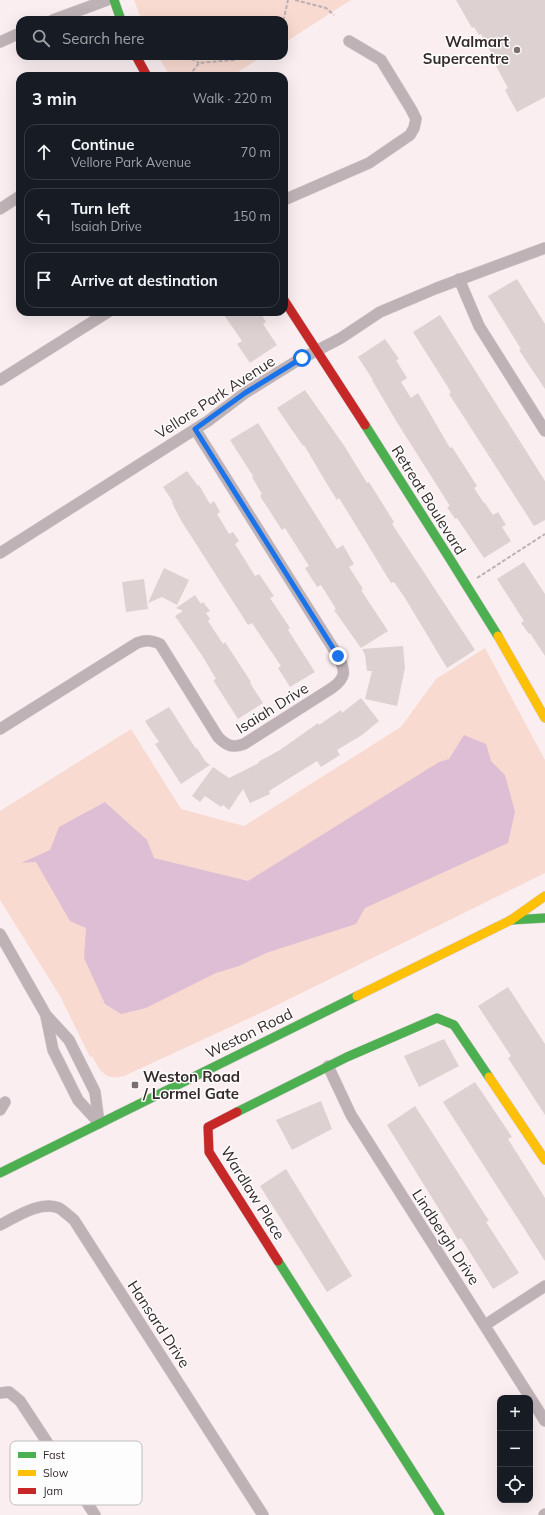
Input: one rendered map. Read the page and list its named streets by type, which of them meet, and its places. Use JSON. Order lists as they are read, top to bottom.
{
  "streets": {
    "street": [
      "Vellore Park Avenue",
      "Retreat Boulevard",
      "Isaiah Drive",
      "Weston Road",
      "Wardlaw Place",
      "Lindbergh Drive",
      "Hansard Drive"
    ]
  },
  "crossings": [
    ["Vellore Park Avenue", "Retreat Boulevard"],
    ["Vellore Park Avenue", "Isaiah Drive"],
    ["Wardlaw Place", "Lindbergh Drive"]
  ],
  "places": {
    "other": ["Walmart Supercentre"],
    "transit": ["Weston Road / Lormel Gate"]
  },
  "legend": ["Fast", "Slow", "Jam"],
  "page": {
    "search": "Search here",
    "heading": ["3 min", "Walk · 220 m"],
    "list": [
      ["Continue", "Vellore Park Avenue", "70 m"],
      ["Turn left", "Isaiah Drive", "150 m"],
      "Arrive at destination"
    ],
    "map_buttons": ["+", "−"]
  }
}
